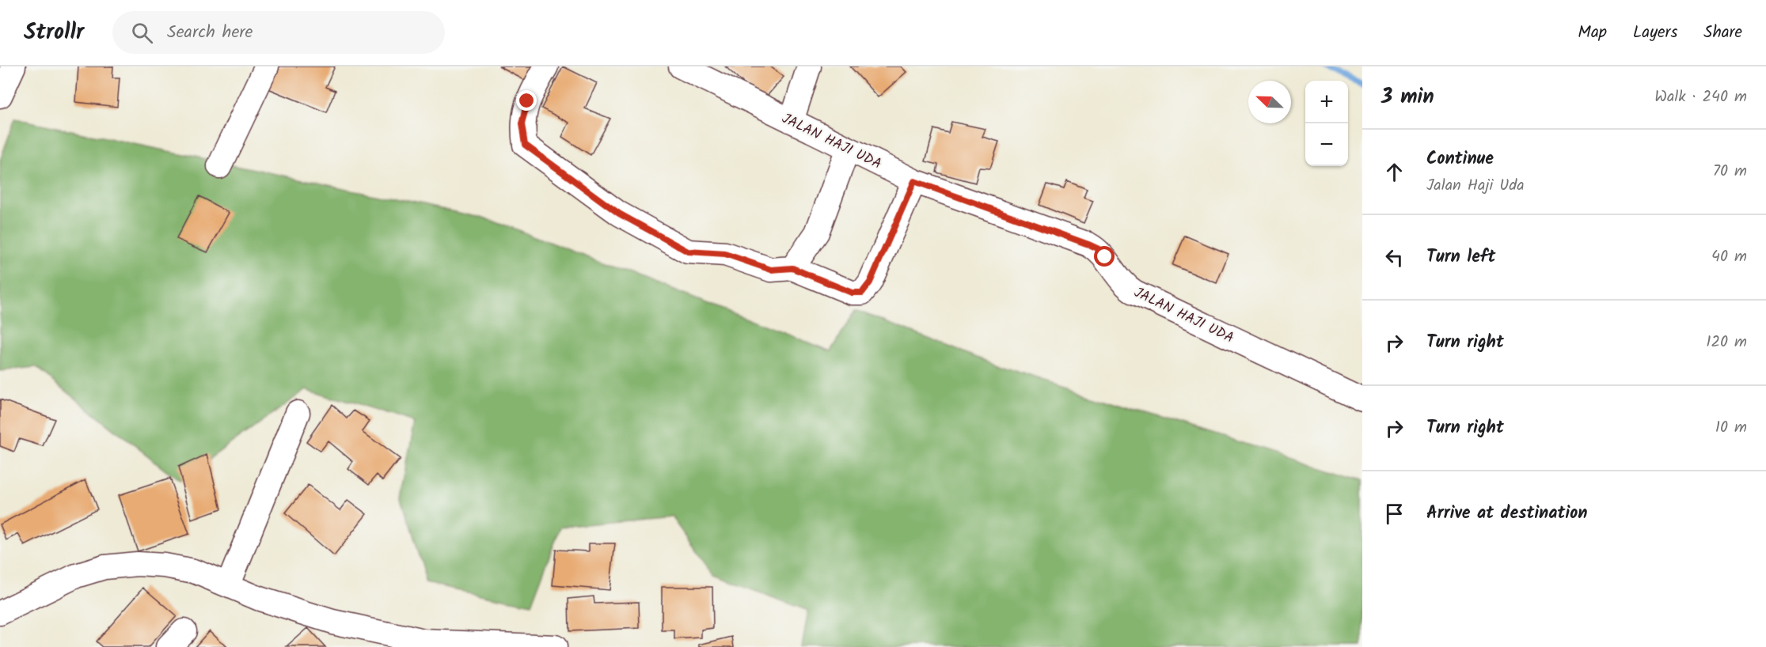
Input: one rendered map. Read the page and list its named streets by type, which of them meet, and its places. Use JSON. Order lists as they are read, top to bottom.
{
  "streets": {
    "street": ["JALAN HAJI UDA"]
  },
  "north": "top left",
  "page": {
    "header": "Strollr",
    "search": "Search here",
    "nav": ["Map", "Layers", "Share"],
    "heading": ["3 min", "Walk · 240 m"],
    "map_buttons": ["+", "−"],
    "list": [
      ["Continue", "Jalan Haji Uda", "70 m"],
      ["Turn left", "40 m"],
      ["Turn right", "120 m"],
      ["Turn right", "10 m"],
      "Arrive at destination"
    ]
  }
}
